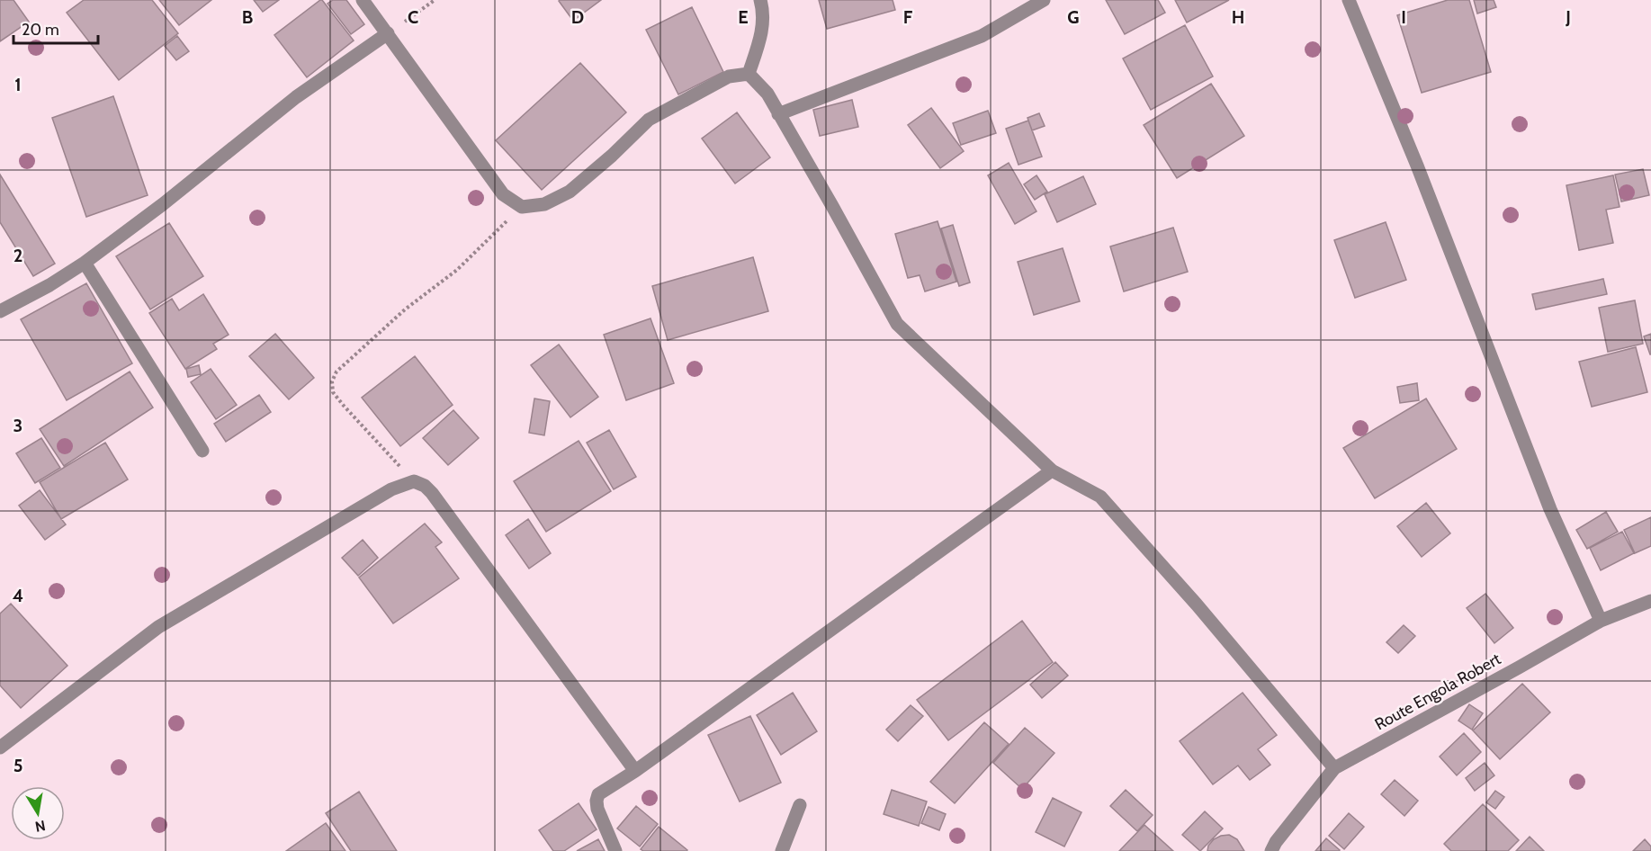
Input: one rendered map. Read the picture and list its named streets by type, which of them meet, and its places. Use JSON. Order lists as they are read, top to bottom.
{
  "streets": {
    "street": ["Route Engola Robert"]
  },
  "scale_bar": "20 m",
  "north": "bottom",
  "grid": {
    "columns": [
      "B",
      "C",
      "D",
      "E",
      "F",
      "G",
      "H",
      "I",
      "J"
    ],
    "rows": [
      "1",
      "2",
      "3",
      "4",
      "5"
    ]
  }
}
